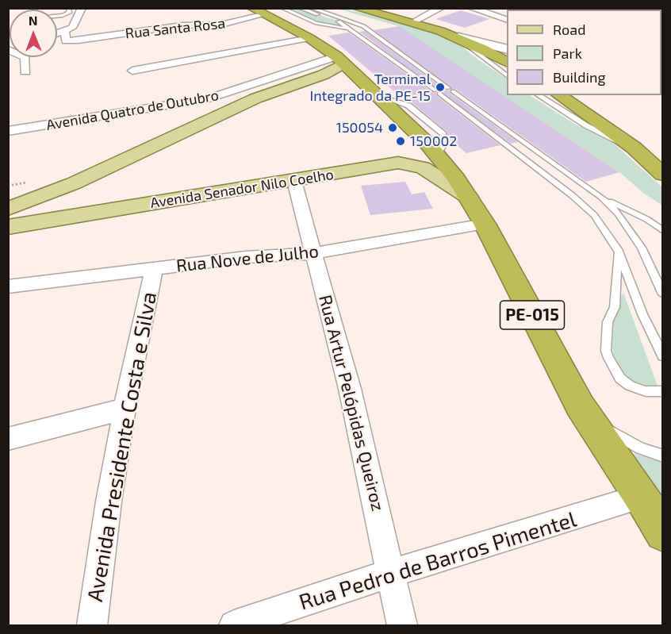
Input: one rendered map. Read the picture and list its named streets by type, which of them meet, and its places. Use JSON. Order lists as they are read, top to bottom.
{
  "streets": {
    "highway": ["PE-015"],
    "main road": ["Avenida Senador Nilo Coelho"],
    "street": [
      "Rua Santa Rosa",
      "Avenida Quatro de Outubro",
      "Rua Nove de Julho",
      "Rua Artur Pelópidas Queiroz",
      "Avenida Presidente Costa e Silva",
      "Rua Pedro de Barros Pimentel"
    ]
  },
  "crossings": [
    ["Rua Santa Rosa", "PE-015"],
    ["Avenida Quatro de Outubro", "PE-015"],
    ["Avenida Senador Nilo Coelho", "PE-015"],
    ["Avenida Senador Nilo Coelho", "Rua Artur Pelópidas Queiroz"],
    ["Rua Nove de Julho", "PE-015"],
    ["Rua Nove de Julho", "Rua Artur Pelópidas Queiroz"],
    ["Rua Nove de Julho", "Avenida Presidente Costa e Silva"],
    ["PE-015", "Rua Pedro de Barros Pimentel"],
    ["Rua Artur Pelópidas Queiroz", "Rua Pedro de Barros Pimentel"]
  ],
  "places": ["Terminal Integrado da PE-15", "150054", "150002"],
  "legend": ["Road", "Park", "Building"],
  "north": "top"
}
